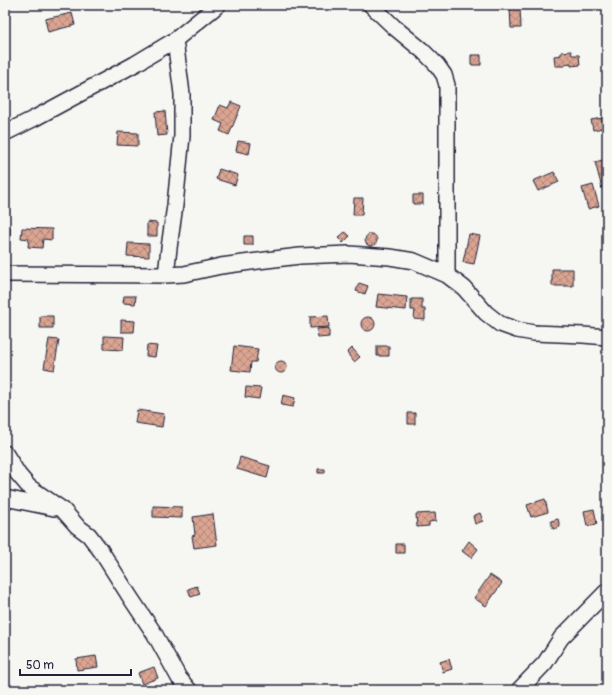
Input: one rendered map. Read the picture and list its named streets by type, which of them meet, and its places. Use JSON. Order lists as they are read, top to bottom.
{
  "scale_bar": "50 m"
}
